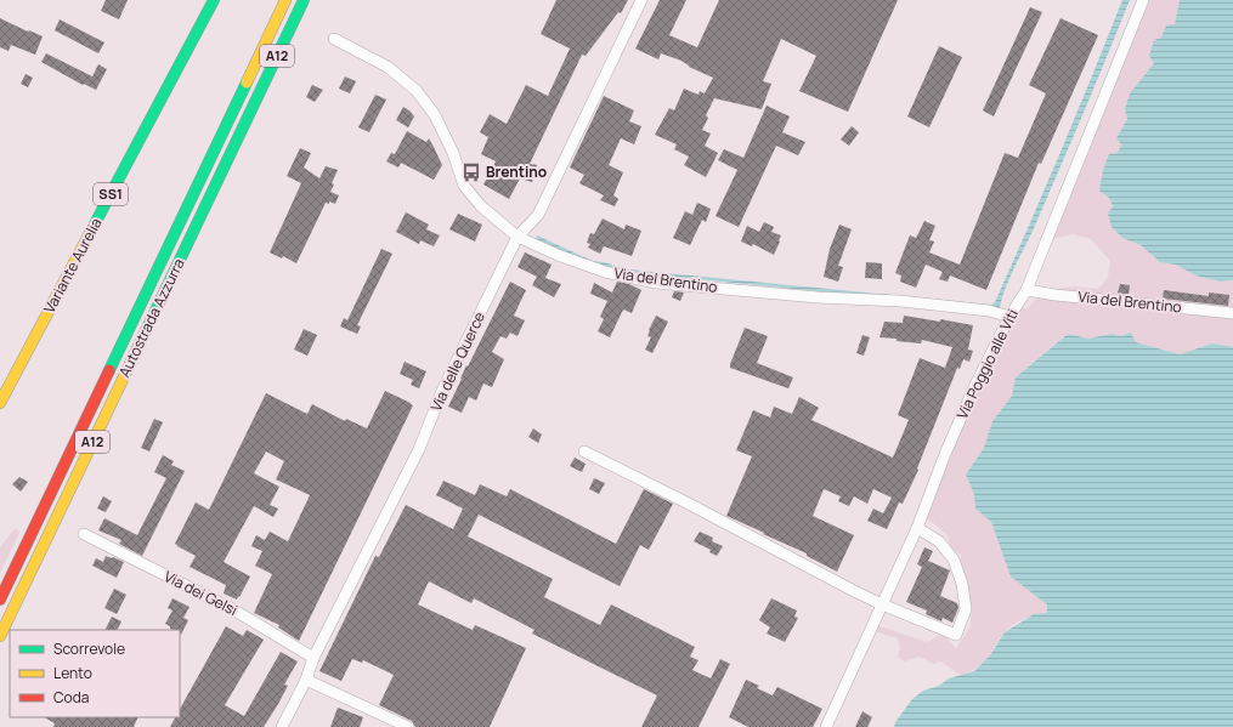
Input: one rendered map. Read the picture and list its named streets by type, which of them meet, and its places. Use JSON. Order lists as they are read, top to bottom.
{
  "streets": {
    "highway": [
      "A12",
      "SS1",
      "Variante Aurelia",
      "Autostrada Azzurra"
    ],
    "street": [
      "Via del Brentino",
      "Via delle Querce",
      "Via Poggio alle Viti",
      "Via dei Gelsi"
    ]
  },
  "crossings": [
    ["Via del Brentino", "Via delle Querce"],
    ["Via del Brentino", "Via Poggio alle Viti"],
    ["Via delle Querce", "Via dei Gelsi"]
  ],
  "places": {
    "bus stop": ["Brentino"]
  },
  "legend": ["Scorrevole", "Lento", "Coda"]
}
